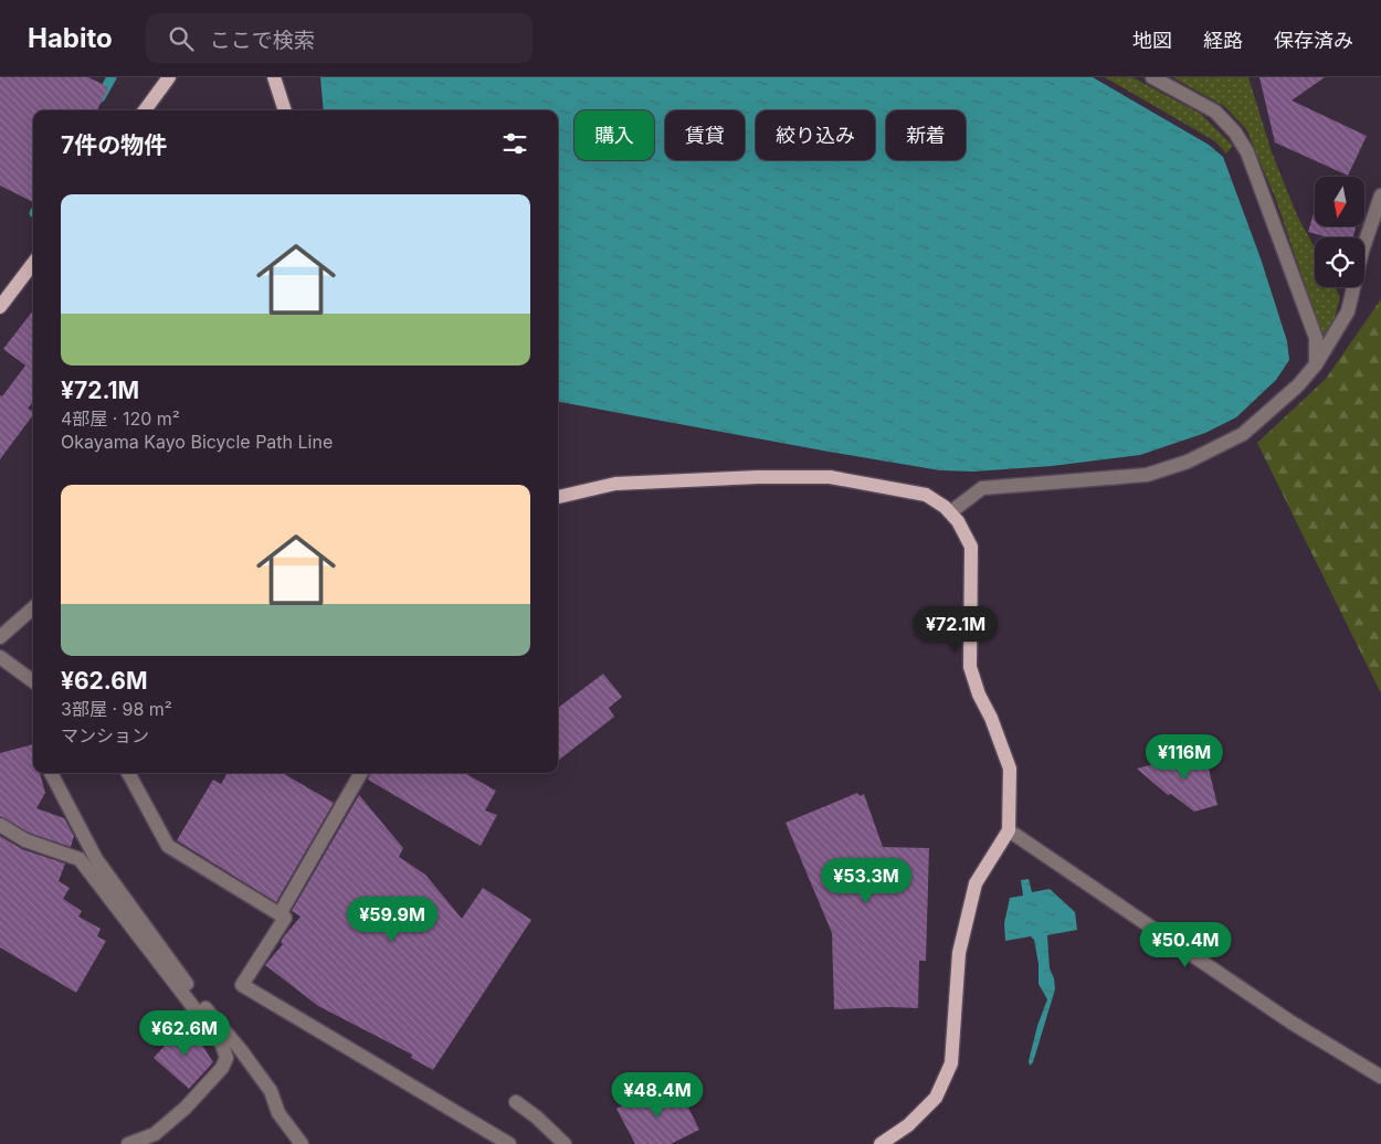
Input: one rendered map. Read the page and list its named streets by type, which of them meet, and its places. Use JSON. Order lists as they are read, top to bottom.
{
  "north": "bottom",
  "page": {
    "header": "Habito",
    "search": "ここで検索",
    "nav": ["地図", "経路", "保存済み"],
    "chip": [
      "購入",
      "賃貸",
      "絞り込み",
      "新着"
    ],
    "heading": "7件の物件",
    "list": [
      {
        "name": "¥72.1M",
        "note": "4部屋 · 120 m² · Okayama Kayo Bicycle Path Line"
      },
      {
        "name": "¥62.6M",
        "note": "3部屋 · 98 m² · マンション"
      }
    ],
    "price": [
      "¥72.1M",
      "¥116M",
      "¥53.3M",
      "¥59.9M",
      "¥50.4M",
      "¥62.6M",
      "¥48.4M"
    ]
  }
}
